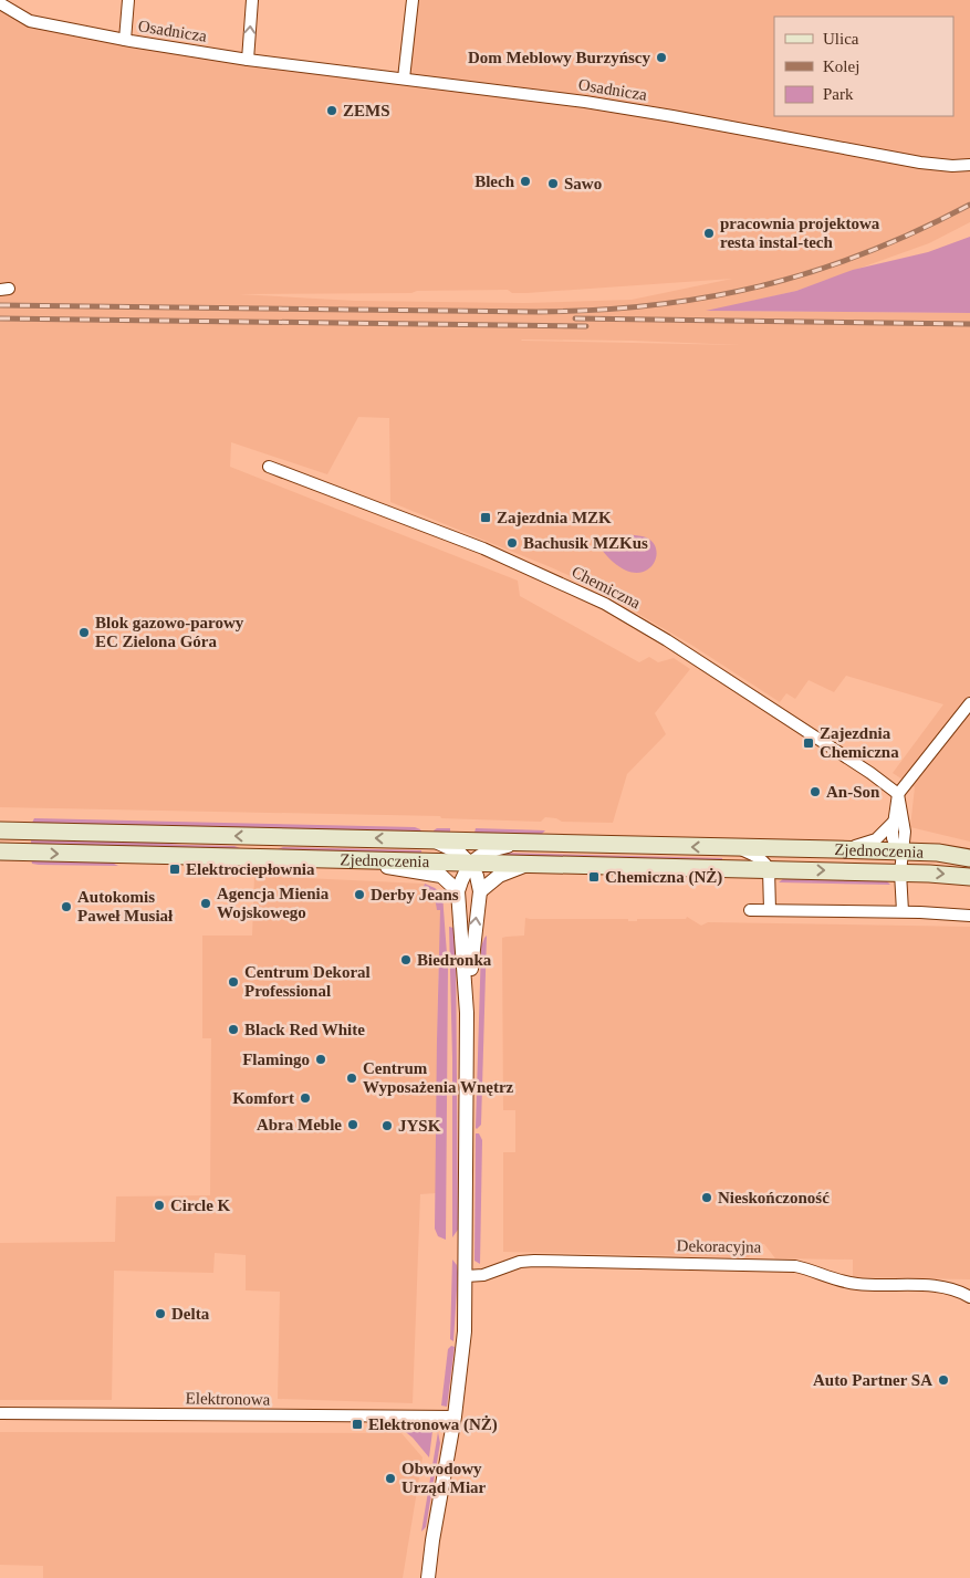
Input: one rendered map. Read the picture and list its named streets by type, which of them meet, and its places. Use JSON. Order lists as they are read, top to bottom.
{
  "streets": {
    "main road": ["Zjednoczenia"],
    "street": [
      "Osadnicza",
      "Chemiczna",
      "Dekoracyjna",
      "Elektronowa"
    ]
  },
  "places": {
    "other": [
      "Dom Meblowy Burzyńscy",
      "ZEMS",
      "Blech",
      "Sawo",
      "pracownia projektowa resta instal-tech",
      "Bachusik MZKus",
      "Blok gazowo-parowy EC Zielona Góra",
      "An-Son",
      "Derby Jeans",
      "Agencja Mienia Wojskowego",
      "Autokomis Paweł Musiał",
      "Biedronka",
      "Centrum Dekoral Professional",
      "Black Red White",
      "Flamingo",
      "Centrum Wyposażenia Wnętrz",
      "Komfort",
      "Abra Meble",
      "JYSK",
      "Nieskończoność",
      "Circle K",
      "Delta",
      "Auto Partner SA",
      "Obwodowy Urząd Miar"
    ],
    "transit": [
      "Zajezdnia MZK",
      "Zajezdnia Chemiczna",
      "Elektrociepłownia",
      "Chemiczna (NŻ)",
      "Elektronowa (NŻ)"
    ]
  },
  "legend": ["Ulica", "Kolej", "Park"]
}
